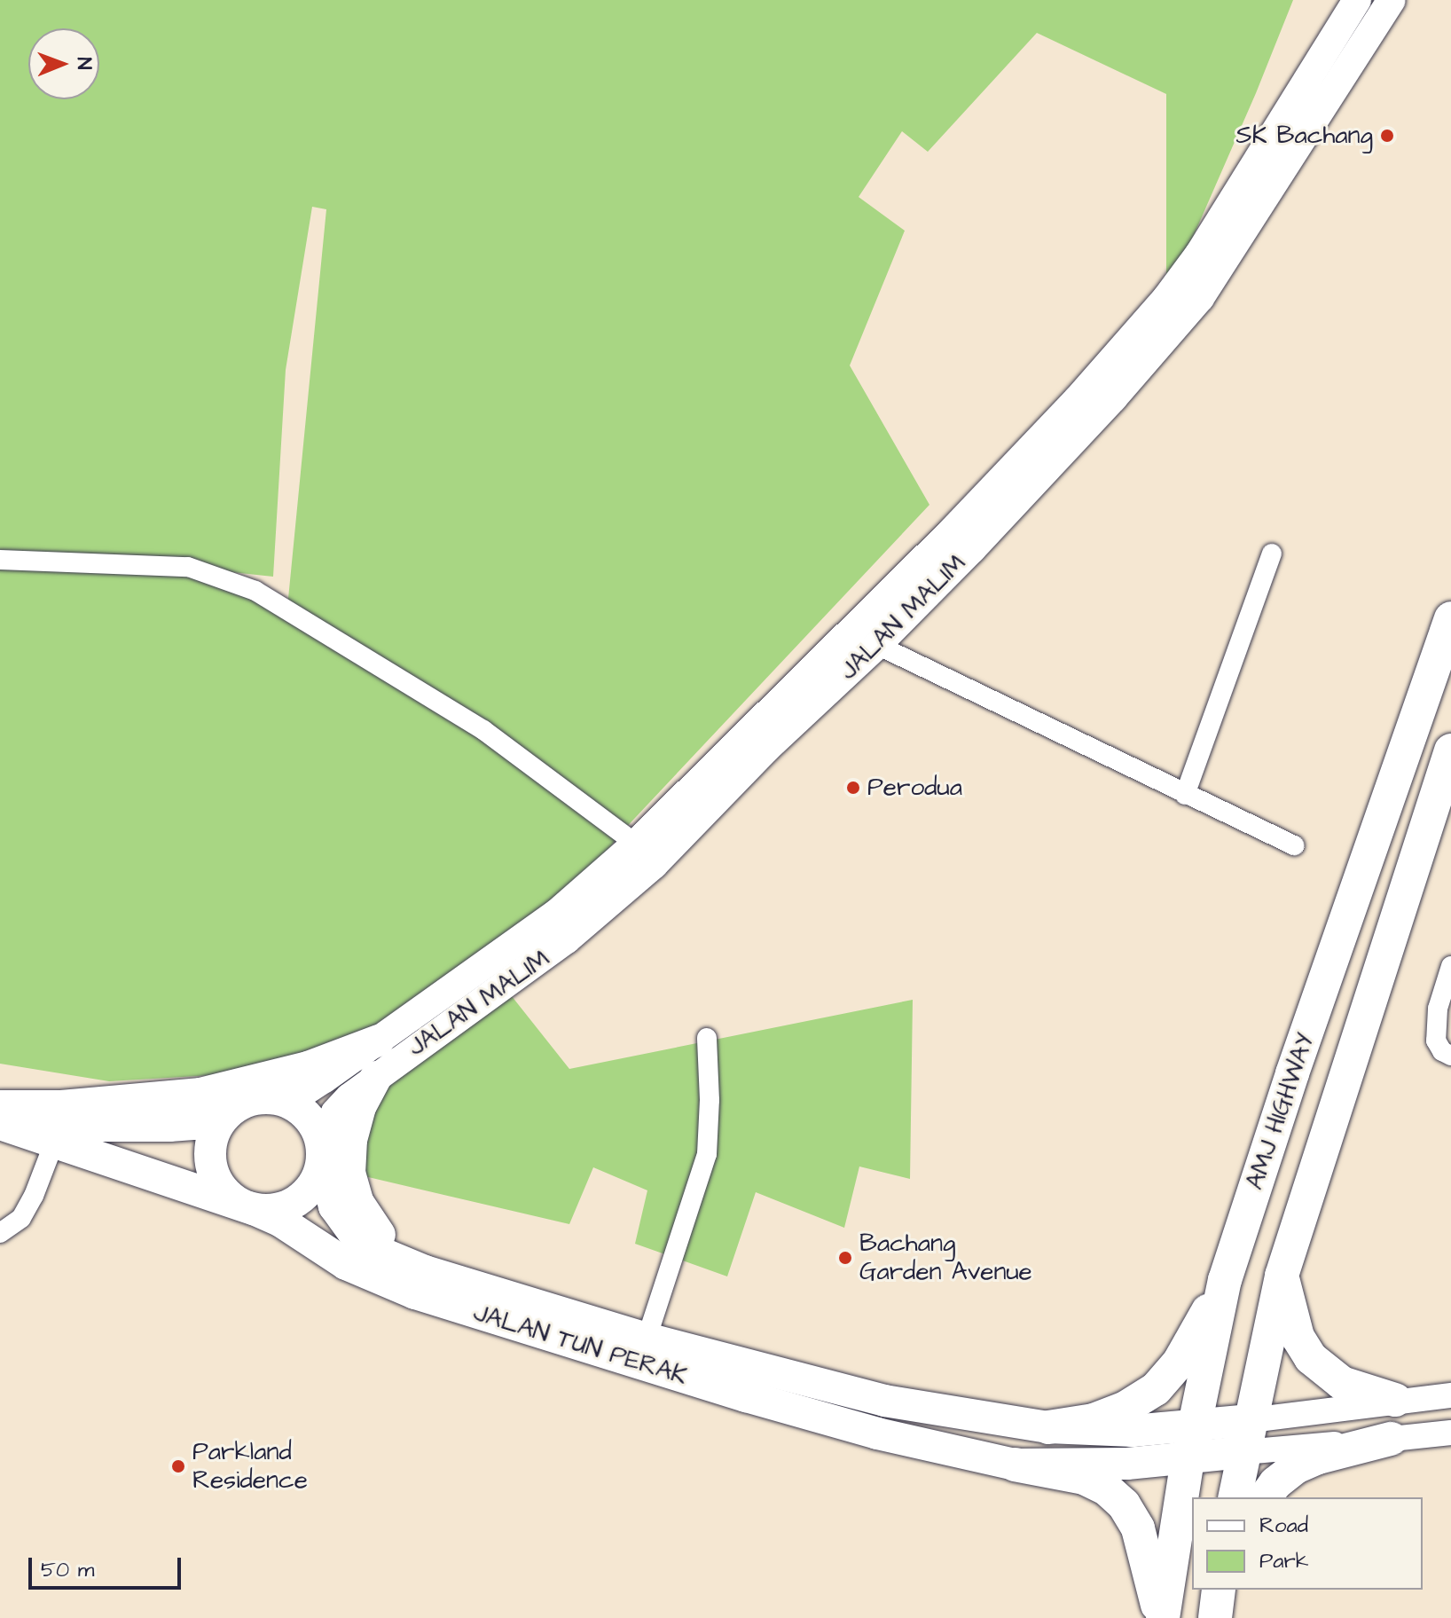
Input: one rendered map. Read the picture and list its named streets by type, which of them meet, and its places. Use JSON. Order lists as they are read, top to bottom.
{
  "streets": {
    "highway": ["AMJ HIGHWAY"],
    "main road": ["JALAN MALIM", "JALAN TUN PERAK"]
  },
  "crossings": [
    ["JALAN MALIM", "JALAN TUN PERAK"],
    ["AMJ HIGHWAY", "JALAN TUN PERAK"]
  ],
  "places": [
    "SK Bachang",
    "Perodua",
    "Bachang Garden Avenue",
    "Parkland Residence"
  ],
  "legend": ["Road", "Park"],
  "scale_bar": "50 m",
  "north": "right"
}
